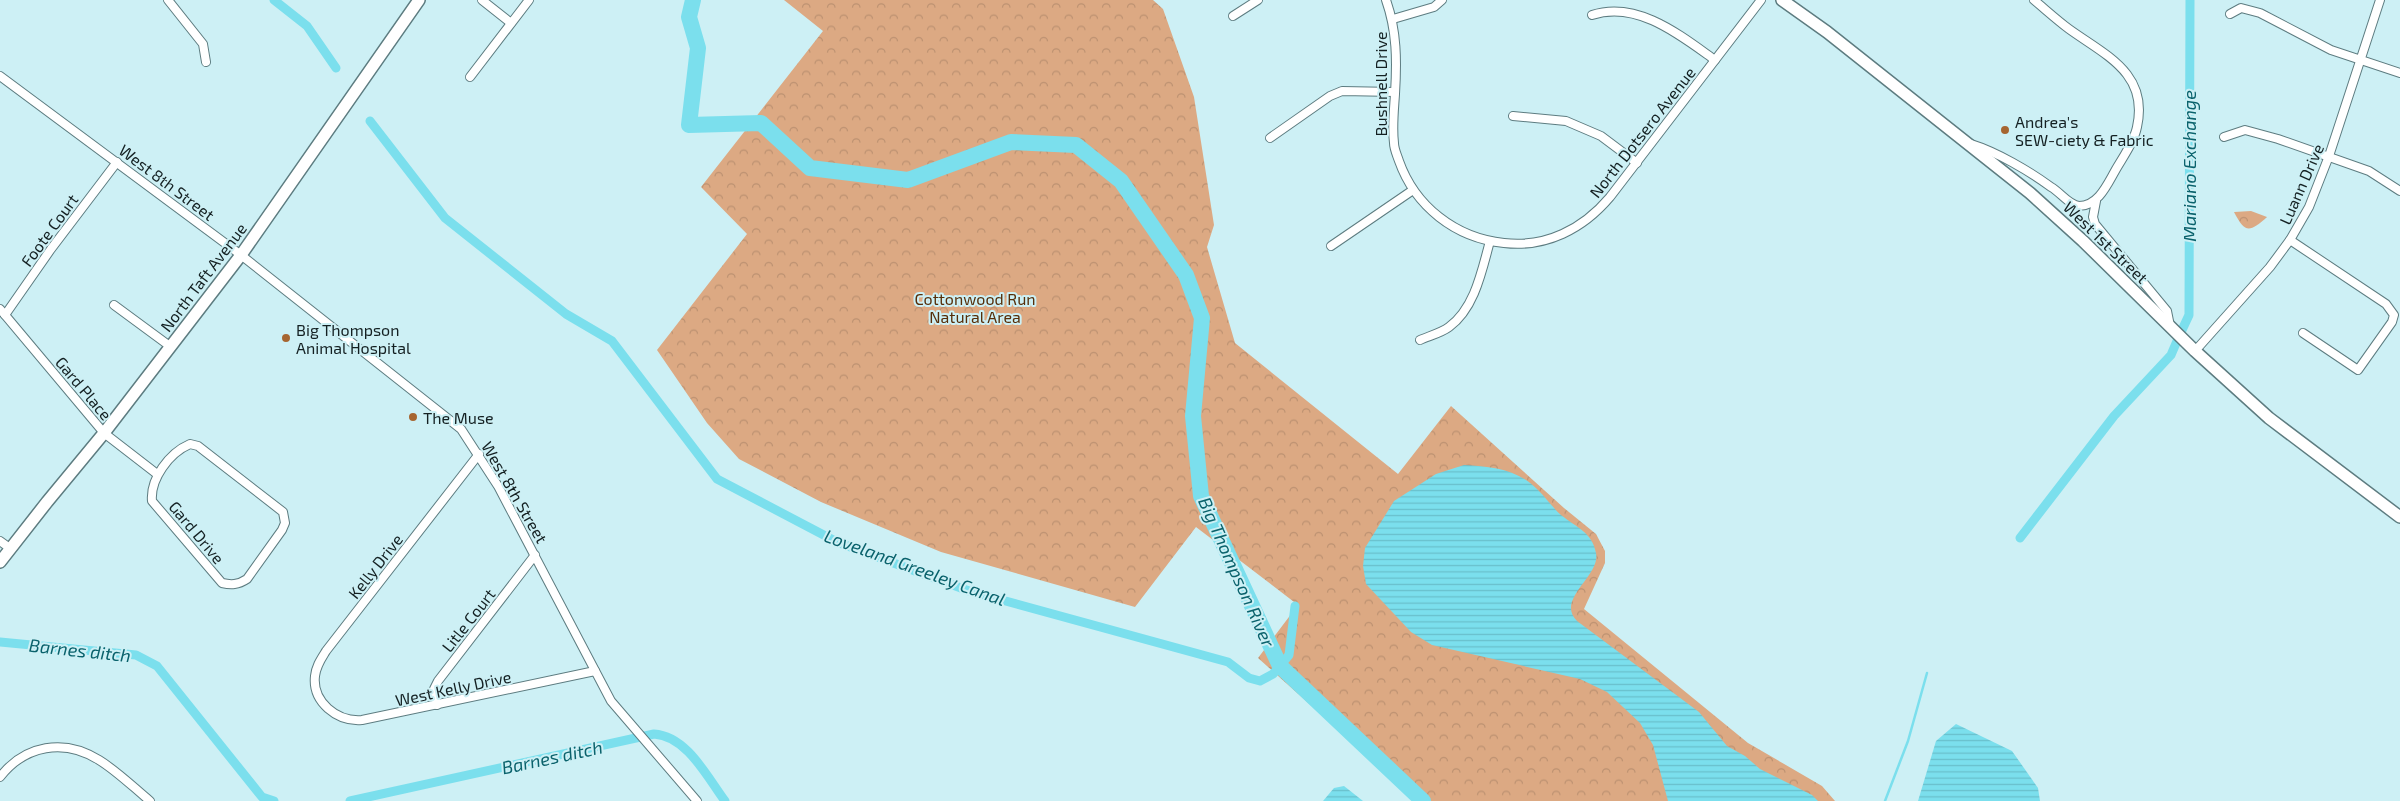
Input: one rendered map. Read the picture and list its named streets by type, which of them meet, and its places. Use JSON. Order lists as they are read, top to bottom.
{
  "streets": {
    "main road": ["West 1st Street", "North Taft Avenue"],
    "street": [
      "Bushnell Drive",
      "North Dotsero Avenue",
      "West 8th Street",
      "Luann Drive",
      "Foote Court",
      "Gard Place",
      "Gard Drive",
      "Kelly Drive",
      "Litle Court",
      "West Kelly Drive"
    ]
  },
  "crossings": [
    ["Bushnell Drive", "North Dotsero Avenue"],
    ["West 8th Street", "Foote Court"],
    ["West 8th Street", "North Taft Avenue"],
    ["West 8th Street", "Kelly Drive"],
    ["West 8th Street", "Litle Court"],
    ["West 8th Street", "West Kelly Drive"],
    ["Luann Drive", "West 1st Street"],
    ["Foote Court", "Gard Place"],
    ["North Taft Avenue", "Gard Place"],
    ["Gard Place", "Gard Drive"],
    ["Kelly Drive", "West Kelly Drive"],
    ["Litle Court", "West Kelly Drive"]
  ],
  "water": [
    "Mariano Exchange",
    "Loveland Greeley Canal",
    "Big Thompson River",
    "Barnes ditch"
  ],
  "parks": ["Cottonwood Run Natural Area"],
  "places": ["Andrea's SEW-ciety & Fabric", "Big Thompson Animal Hospital", "The Muse"]
}
